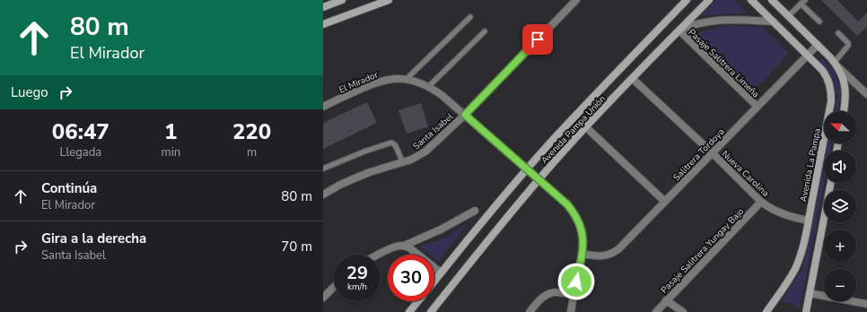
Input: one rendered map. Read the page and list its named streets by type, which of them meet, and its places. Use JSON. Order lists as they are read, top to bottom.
{
  "streets": {
    "street": [
      "Pasaje Salitrera Limeña",
      "El Mirador",
      "Avenida Pampa Unión",
      "Santa Isabel",
      "Salitrera Tordoya",
      "Avenida La Pampa",
      "Nueva Carolina",
      "Pasaje Salitrera Yungay Bajo"
    ]
  },
  "crossings": [
    ["Pasaje Salitrera Limeña", "Avenida Pampa Unión"],
    ["Pasaje Salitrera Limeña", "Salitrera Tordoya"],
    ["El Mirador", "Avenida Pampa Unión"],
    ["El Mirador", "Santa Isabel"],
    ["El Mirador", "Salitrera Tordoya"],
    ["Avenida Pampa Unión", "Nueva Carolina"],
    ["Salitrera Tordoya", "Avenida La Pampa"],
    ["Salitrera Tordoya", "Nueva Carolina"],
    ["Avenida La Pampa", "Nueva Carolina"],
    ["Nueva Carolina", "Pasaje Salitrera Yungay Bajo"]
  ],
  "north": "left",
  "page": {
    "turn": ["80 m", "El Mirador"],
    "then": "Luego",
    "eta": [
      "06:47",
      "Llegada",
      "1",
      "min",
      "220",
      "m"
    ],
    "map_buttons": ["+", "−"],
    "list": [
      {
        "name": "Continúa",
        "note": "El Mirador",
        "value": "80 m"
      },
      {
        "name": "Gira a la derecha",
        "note": "Santa Isabel",
        "value": "70 m"
      }
    ],
    "speed": "29 km/h",
    "limit": "30"
  }
}
